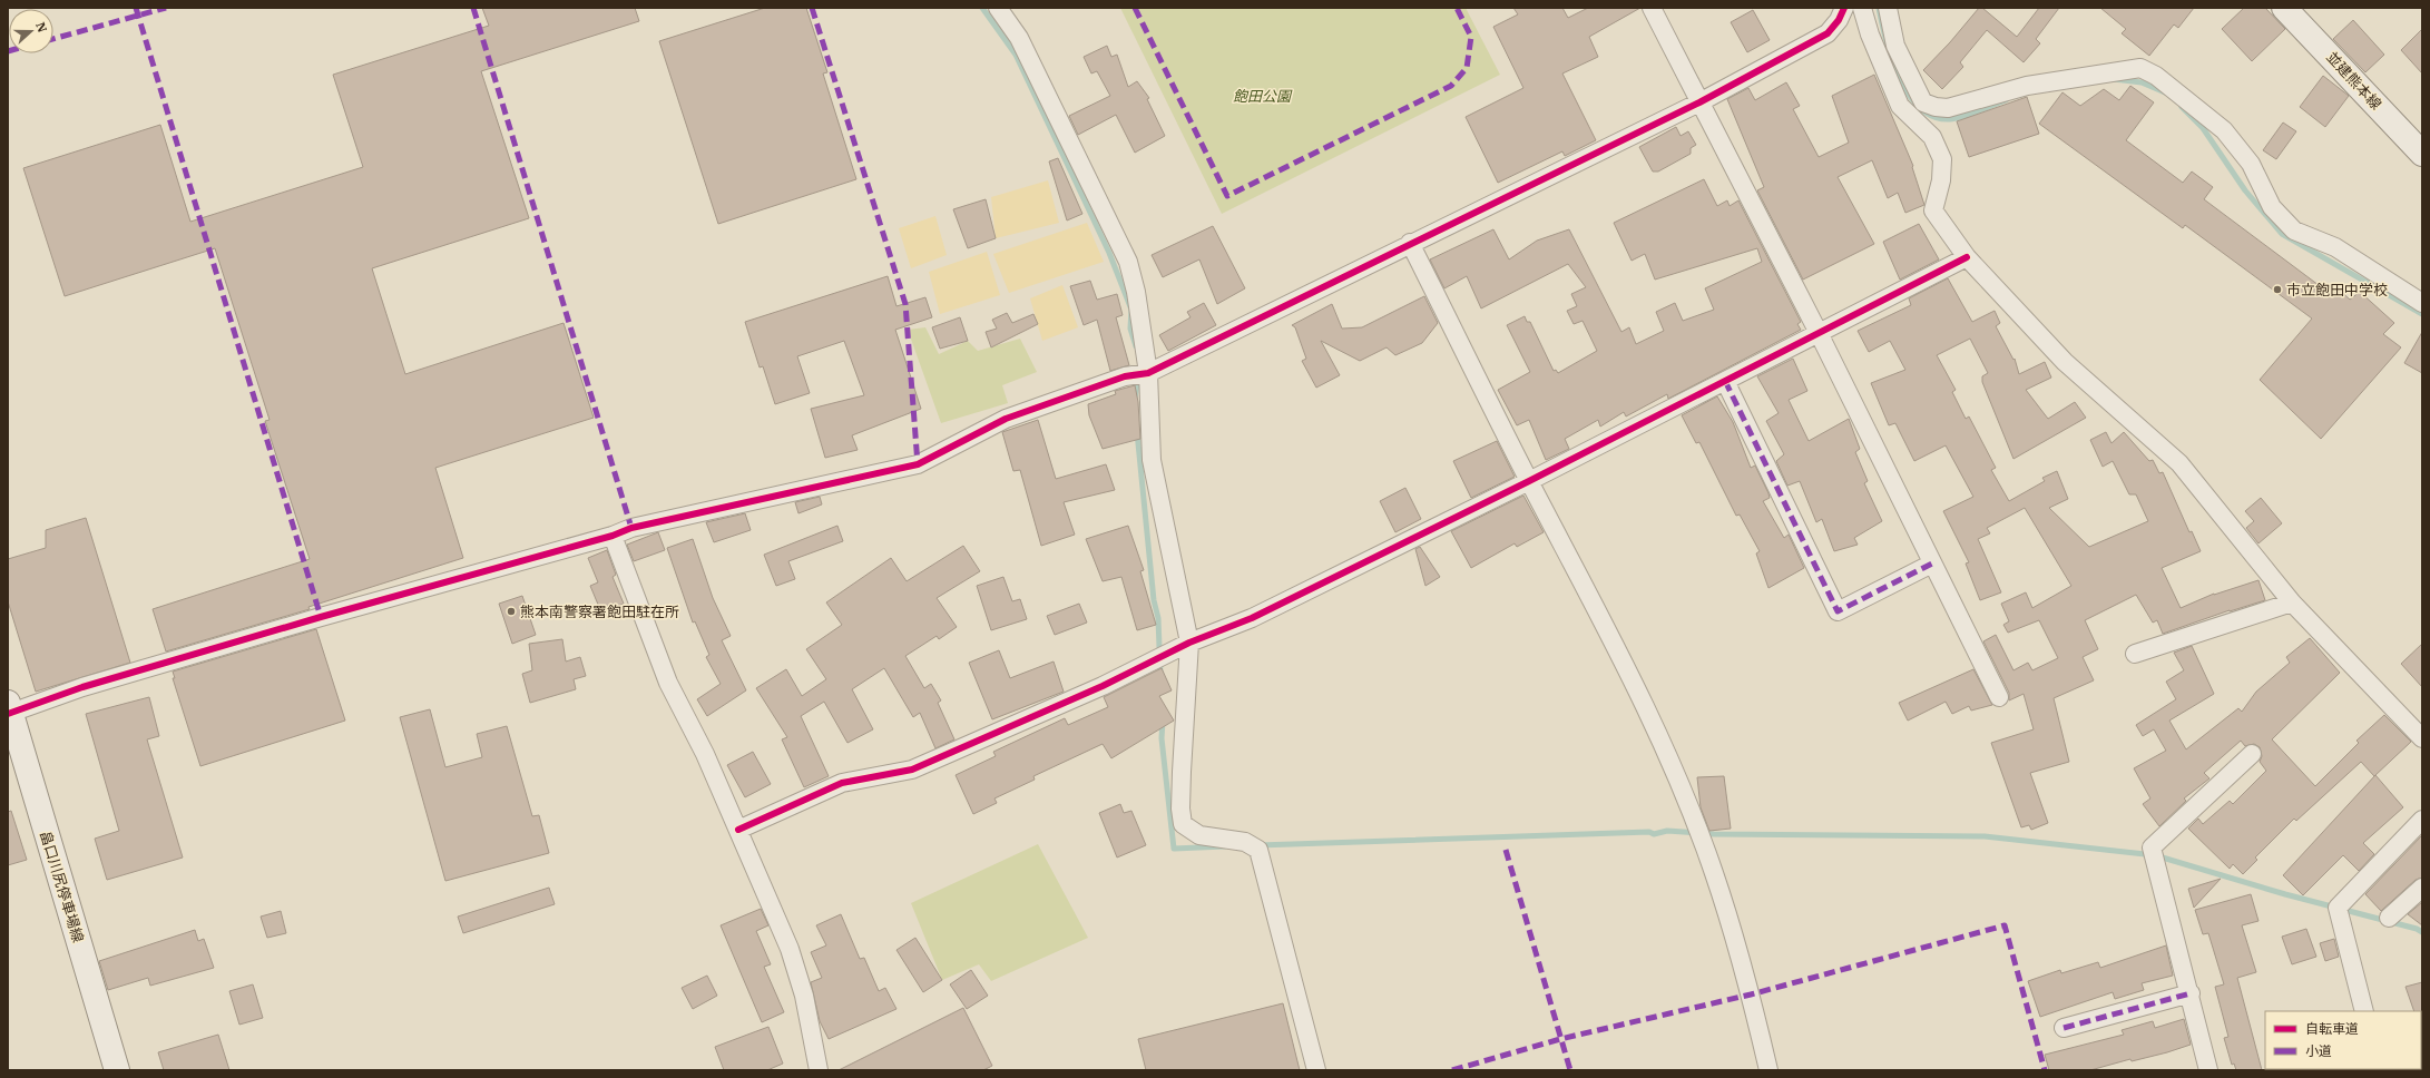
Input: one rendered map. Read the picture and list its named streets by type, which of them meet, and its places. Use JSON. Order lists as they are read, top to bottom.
{
  "streets": {
    "main road": ["並建熊本線", "畠口川尻停車場線"]
  },
  "parks": ["飽田公園"],
  "places": ["市立飽田中学校", "熊本南警察署飽田駐在所"],
  "legend": ["自転車道", "小道"],
  "north": "right"
}
